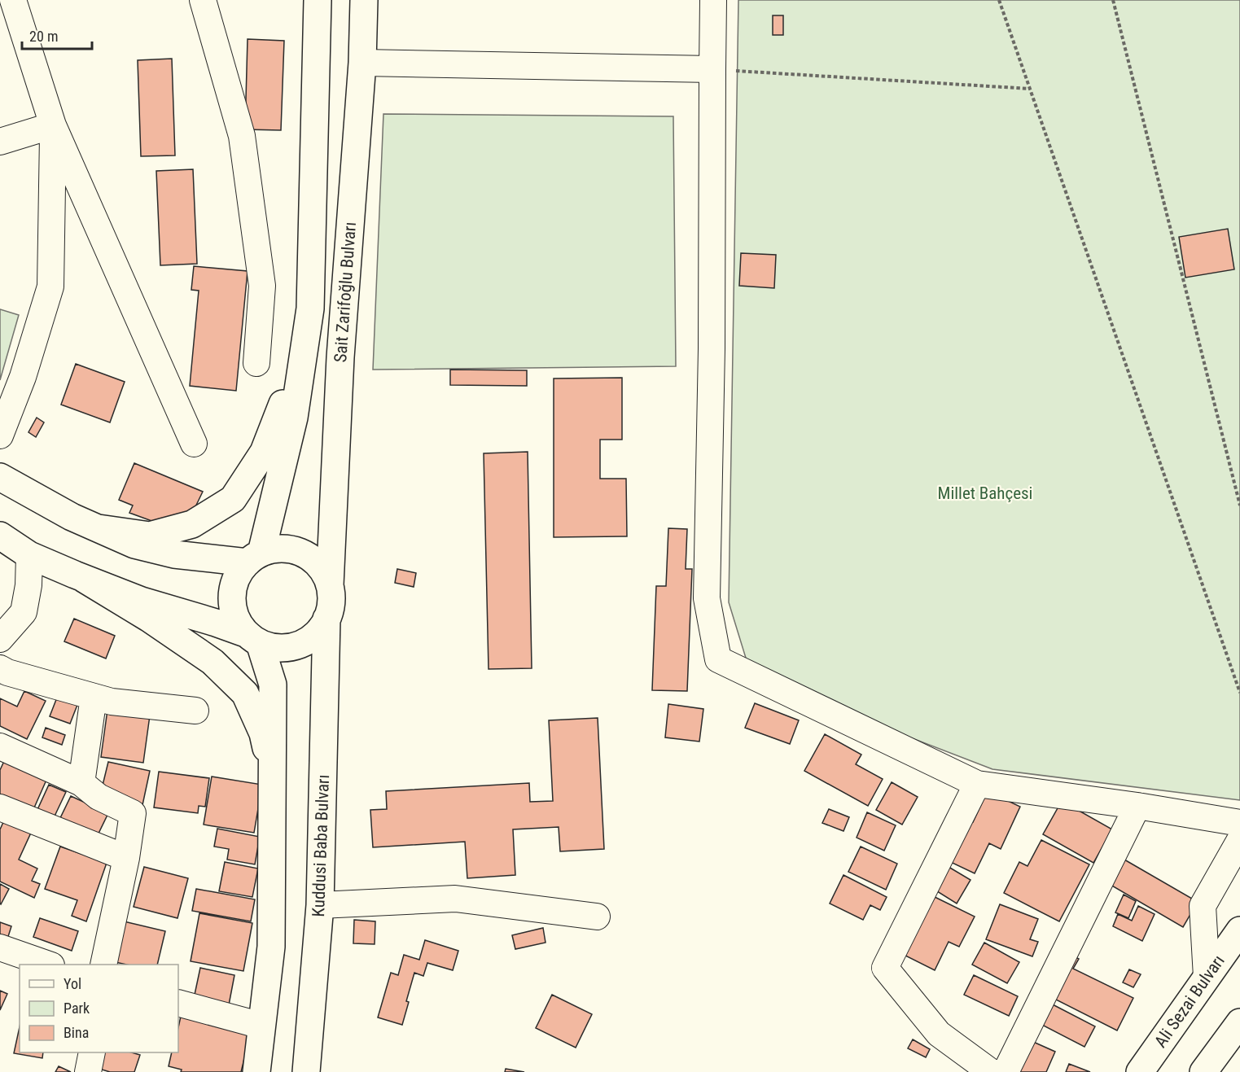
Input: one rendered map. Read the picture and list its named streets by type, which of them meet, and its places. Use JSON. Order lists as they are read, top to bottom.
{
  "streets": {
    "main road": ["Sait Zarifoğlu Bulvarı", "Kuddusi Baba Bulvarı", "Ali Sezai Bulvarı"]
  },
  "crossings": [
    ["Sait Zarifoğlu Bulvarı", "Kuddusi Baba Bulvarı"]
  ],
  "parks": ["Millet Bahçesi"],
  "legend": ["Yol", "Park", "Bina"],
  "scale_bar": "20 m"
}
